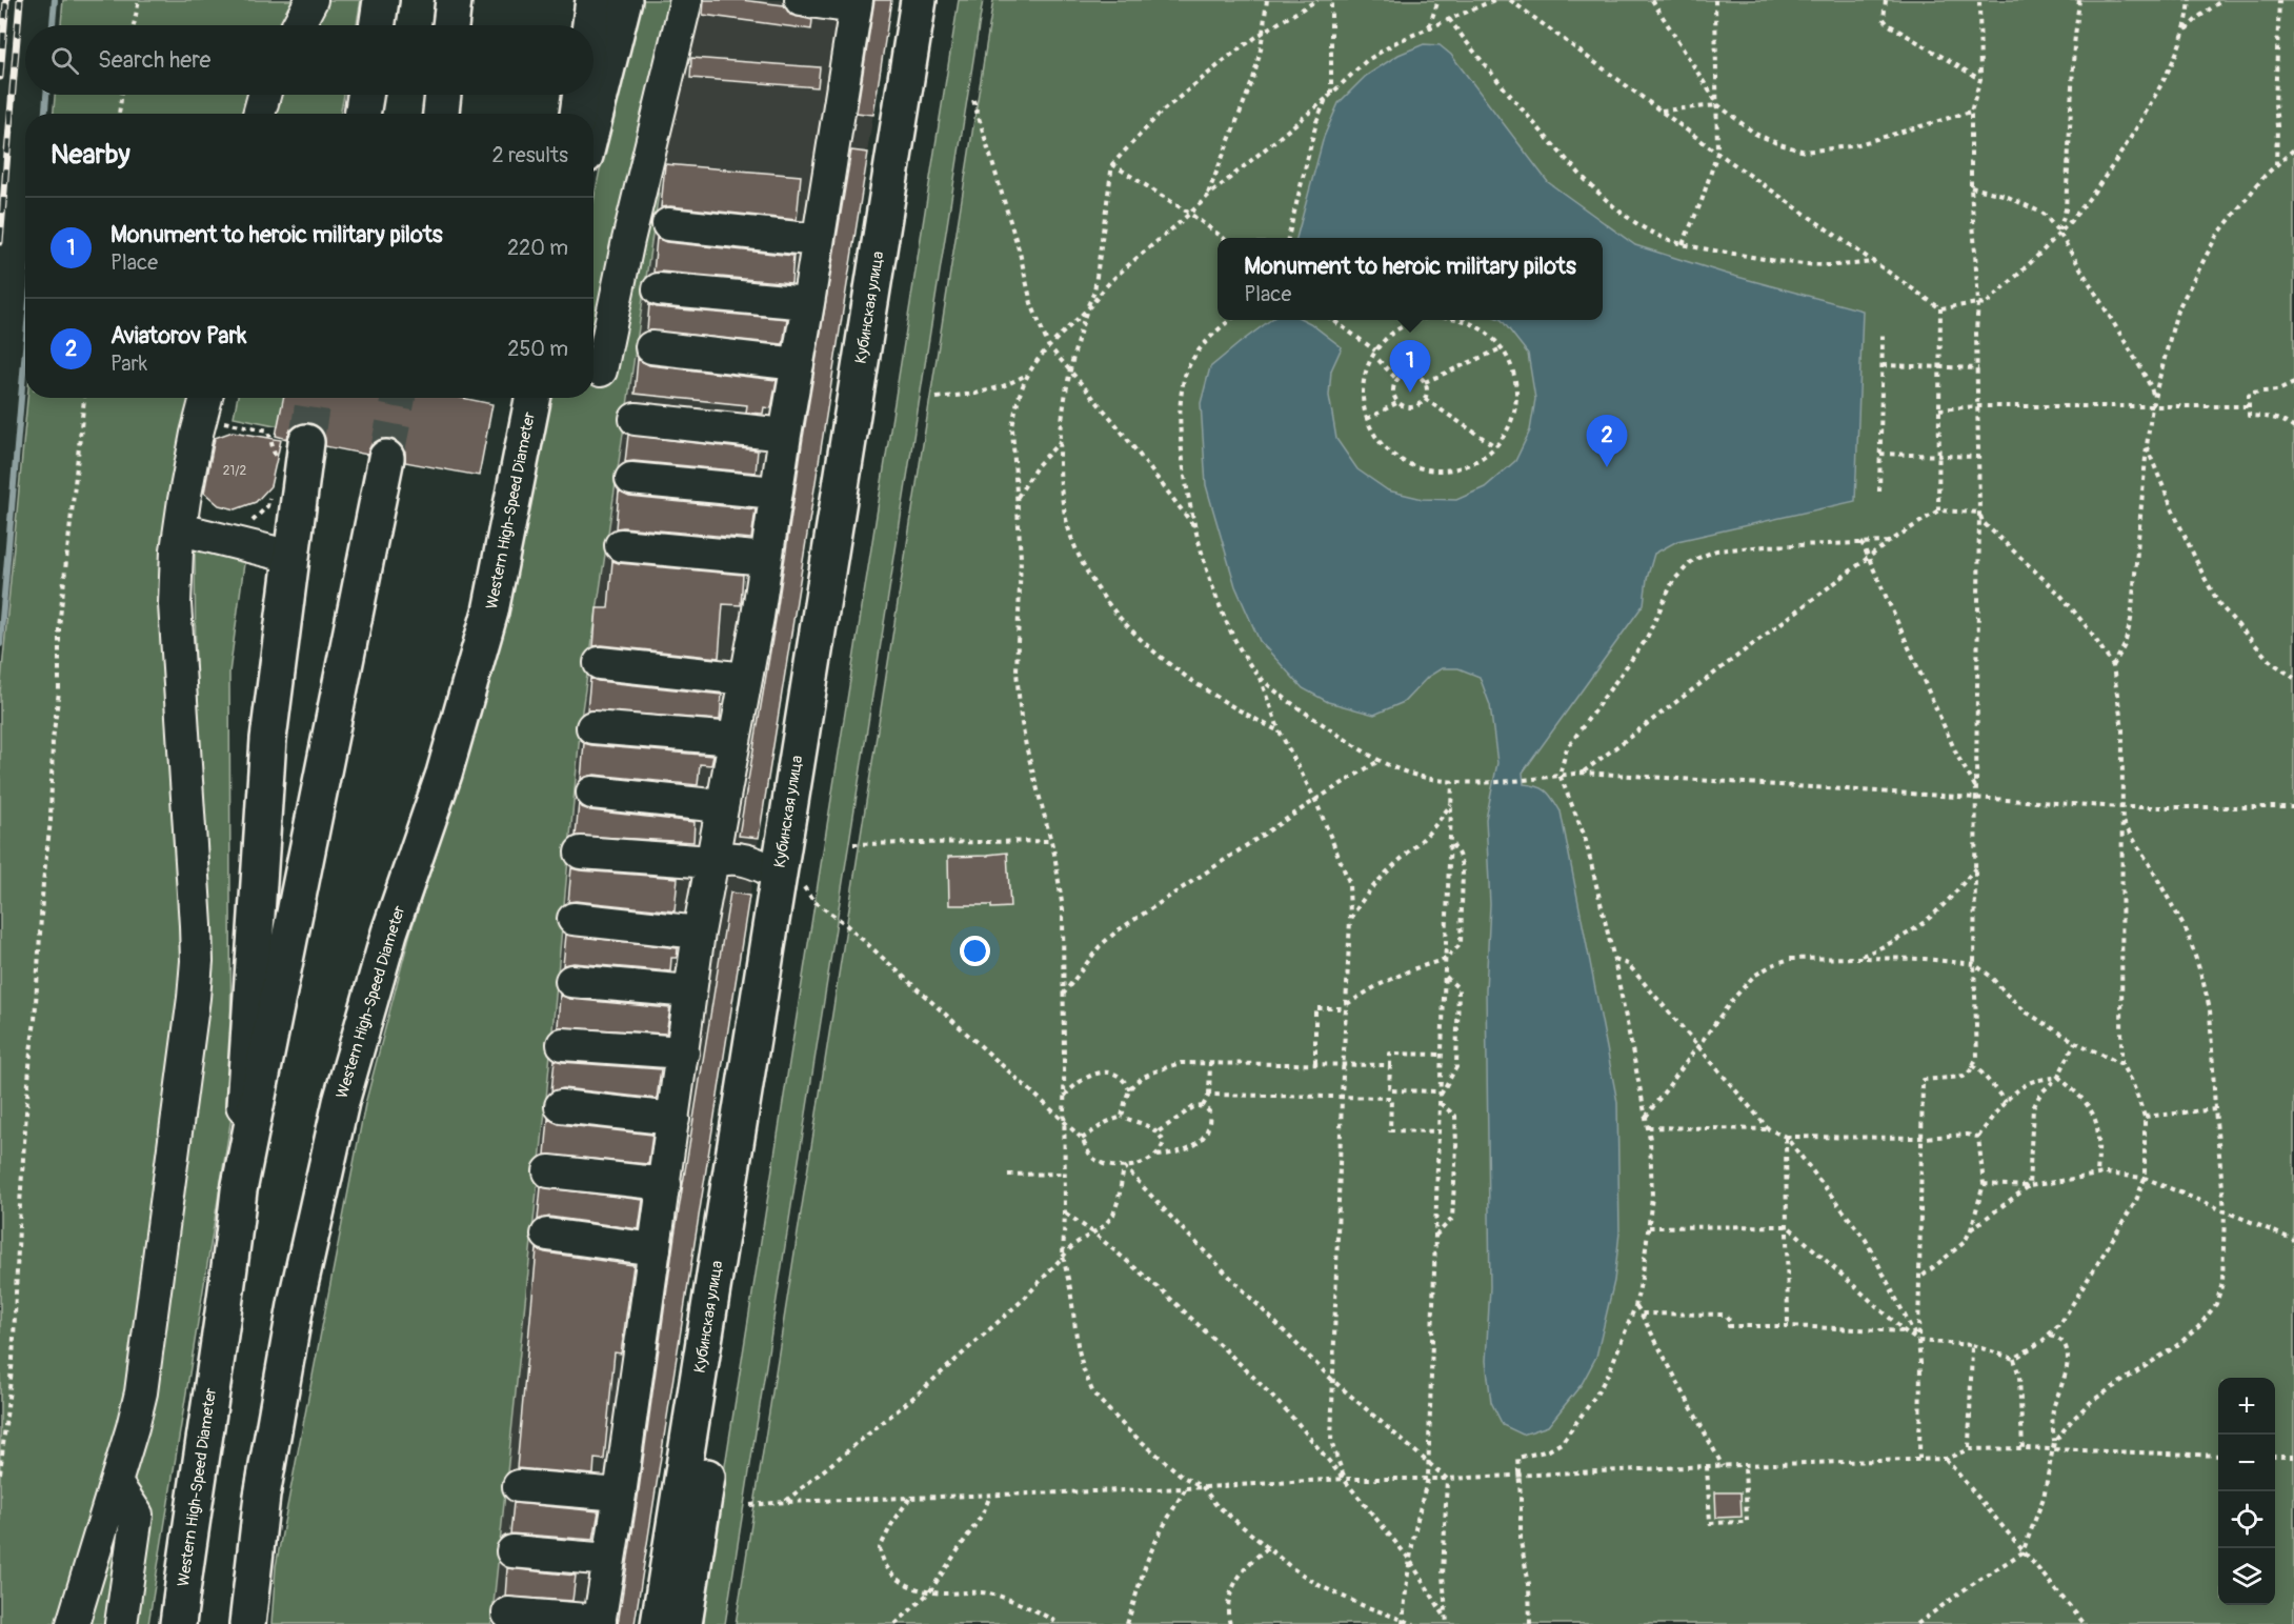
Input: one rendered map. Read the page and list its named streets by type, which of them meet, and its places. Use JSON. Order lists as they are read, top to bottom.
{
  "streets": {
    "main road": ["Кубинская улица", "Western High-Speed Diameter"]
  },
  "house_numbers": ["21/2"],
  "page": {
    "search": "Search here",
    "heading": ["Nearby", "2 results"],
    "list": [
      {
        "mark": "1",
        "name": "Monument to heroic military pilots",
        "note": "Place",
        "value": "220 m"
      },
      {
        "mark": "2",
        "name": "Aviatorov Park",
        "note": "Park",
        "value": "250 m"
      }
    ],
    "popup": ["Monument to heroic military pilots", "Place"],
    "pins": ["1", "2"],
    "map_buttons": ["+", "−"]
  }
}
